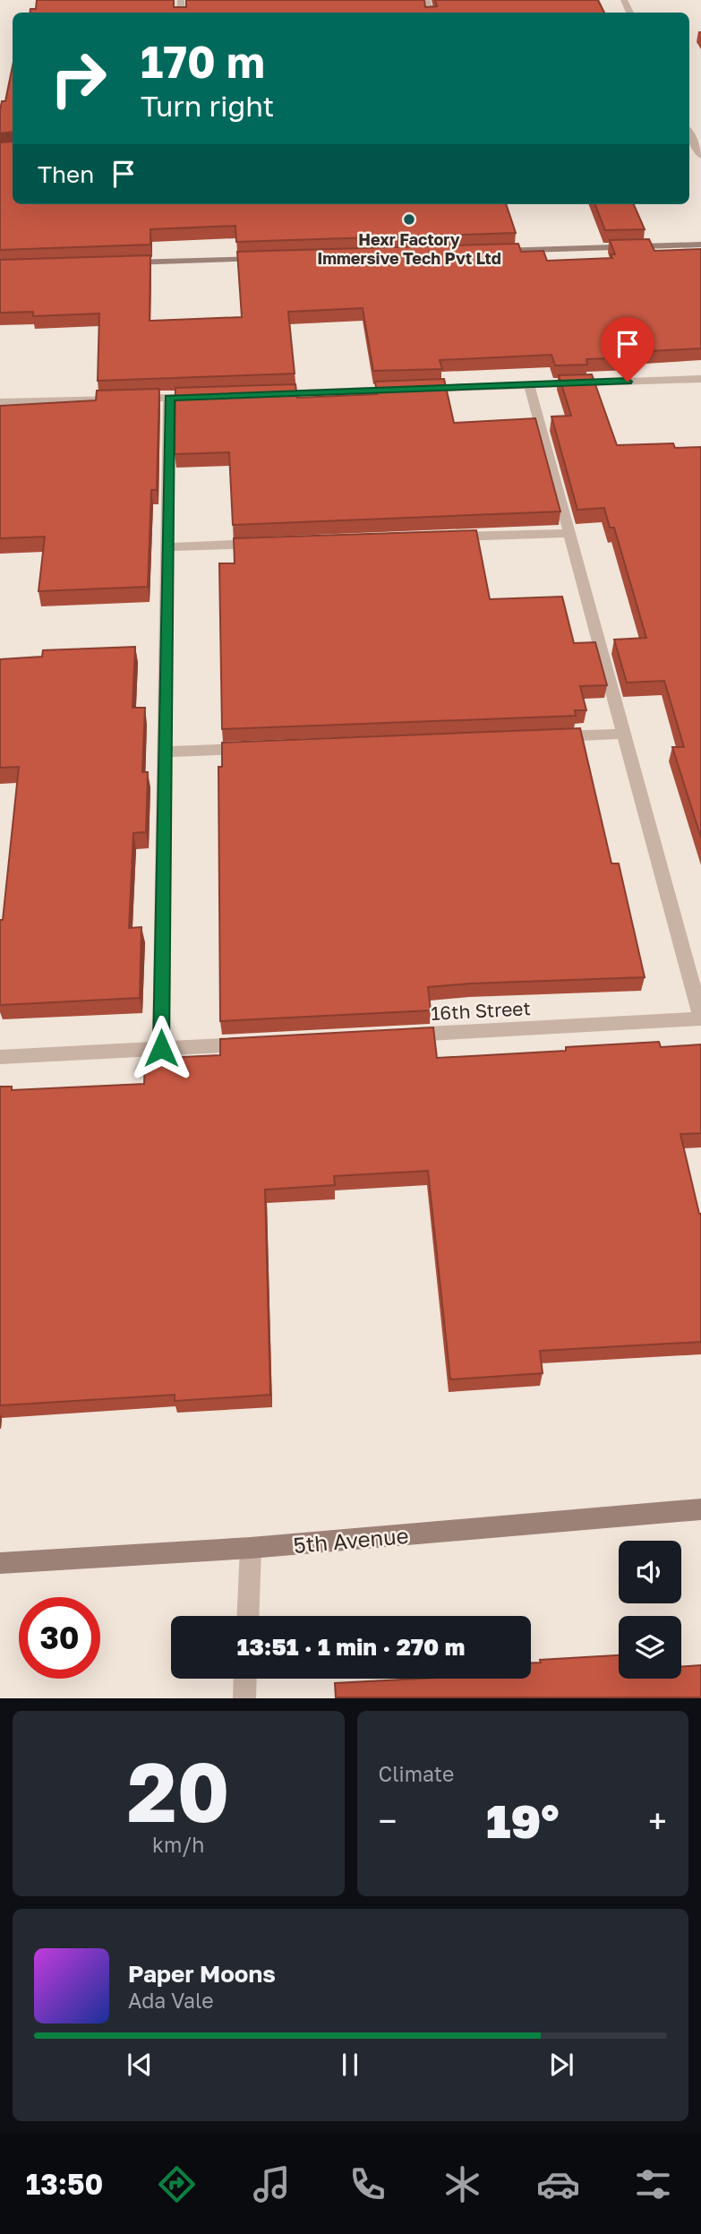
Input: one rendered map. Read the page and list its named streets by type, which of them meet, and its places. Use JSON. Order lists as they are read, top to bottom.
{
  "streets": {
    "street": ["16th Street", "5th Avenue"]
  },
  "places": ["Hexr Factory Immersive Tech Pvt Ltd"],
  "page": {
    "turn": ["170 m", "Turn right"],
    "then": "Then",
    "limit": "30",
    "trip": "13:51 · 1 min · 270 m",
    "tile": [
      ["20", "km/h"],
      "Climate"
    ],
    "heat": ["−", "19°", "+"],
    "song": ["Paper Moons", "Ada Vale"],
    "tabs": "13:50"
  }
}
